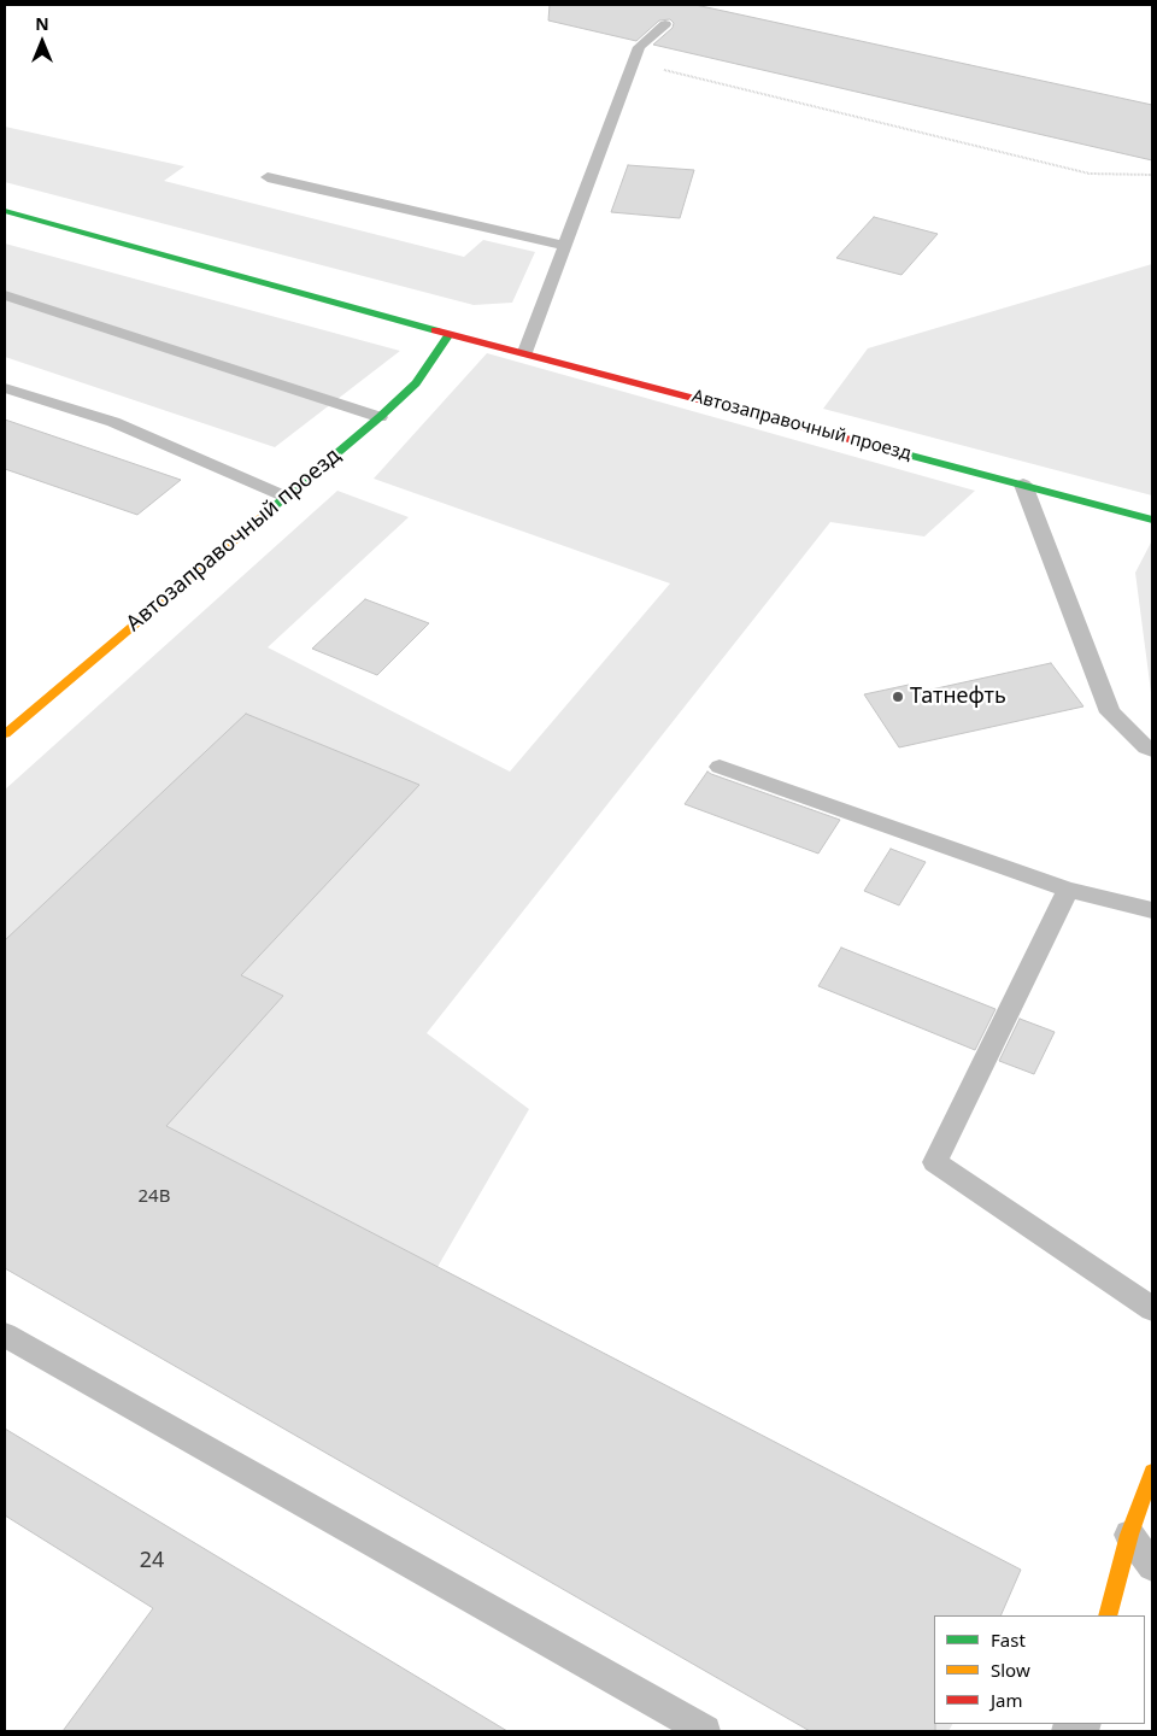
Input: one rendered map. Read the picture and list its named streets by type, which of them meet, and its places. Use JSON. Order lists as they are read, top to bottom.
{
  "streets": {
    "street": ["Автозаправочный проезд"]
  },
  "places": ["Татнефть"],
  "house_numbers": ["24В", "24"],
  "legend": ["Fast", "Slow", "Jam"],
  "north": "top"
}
